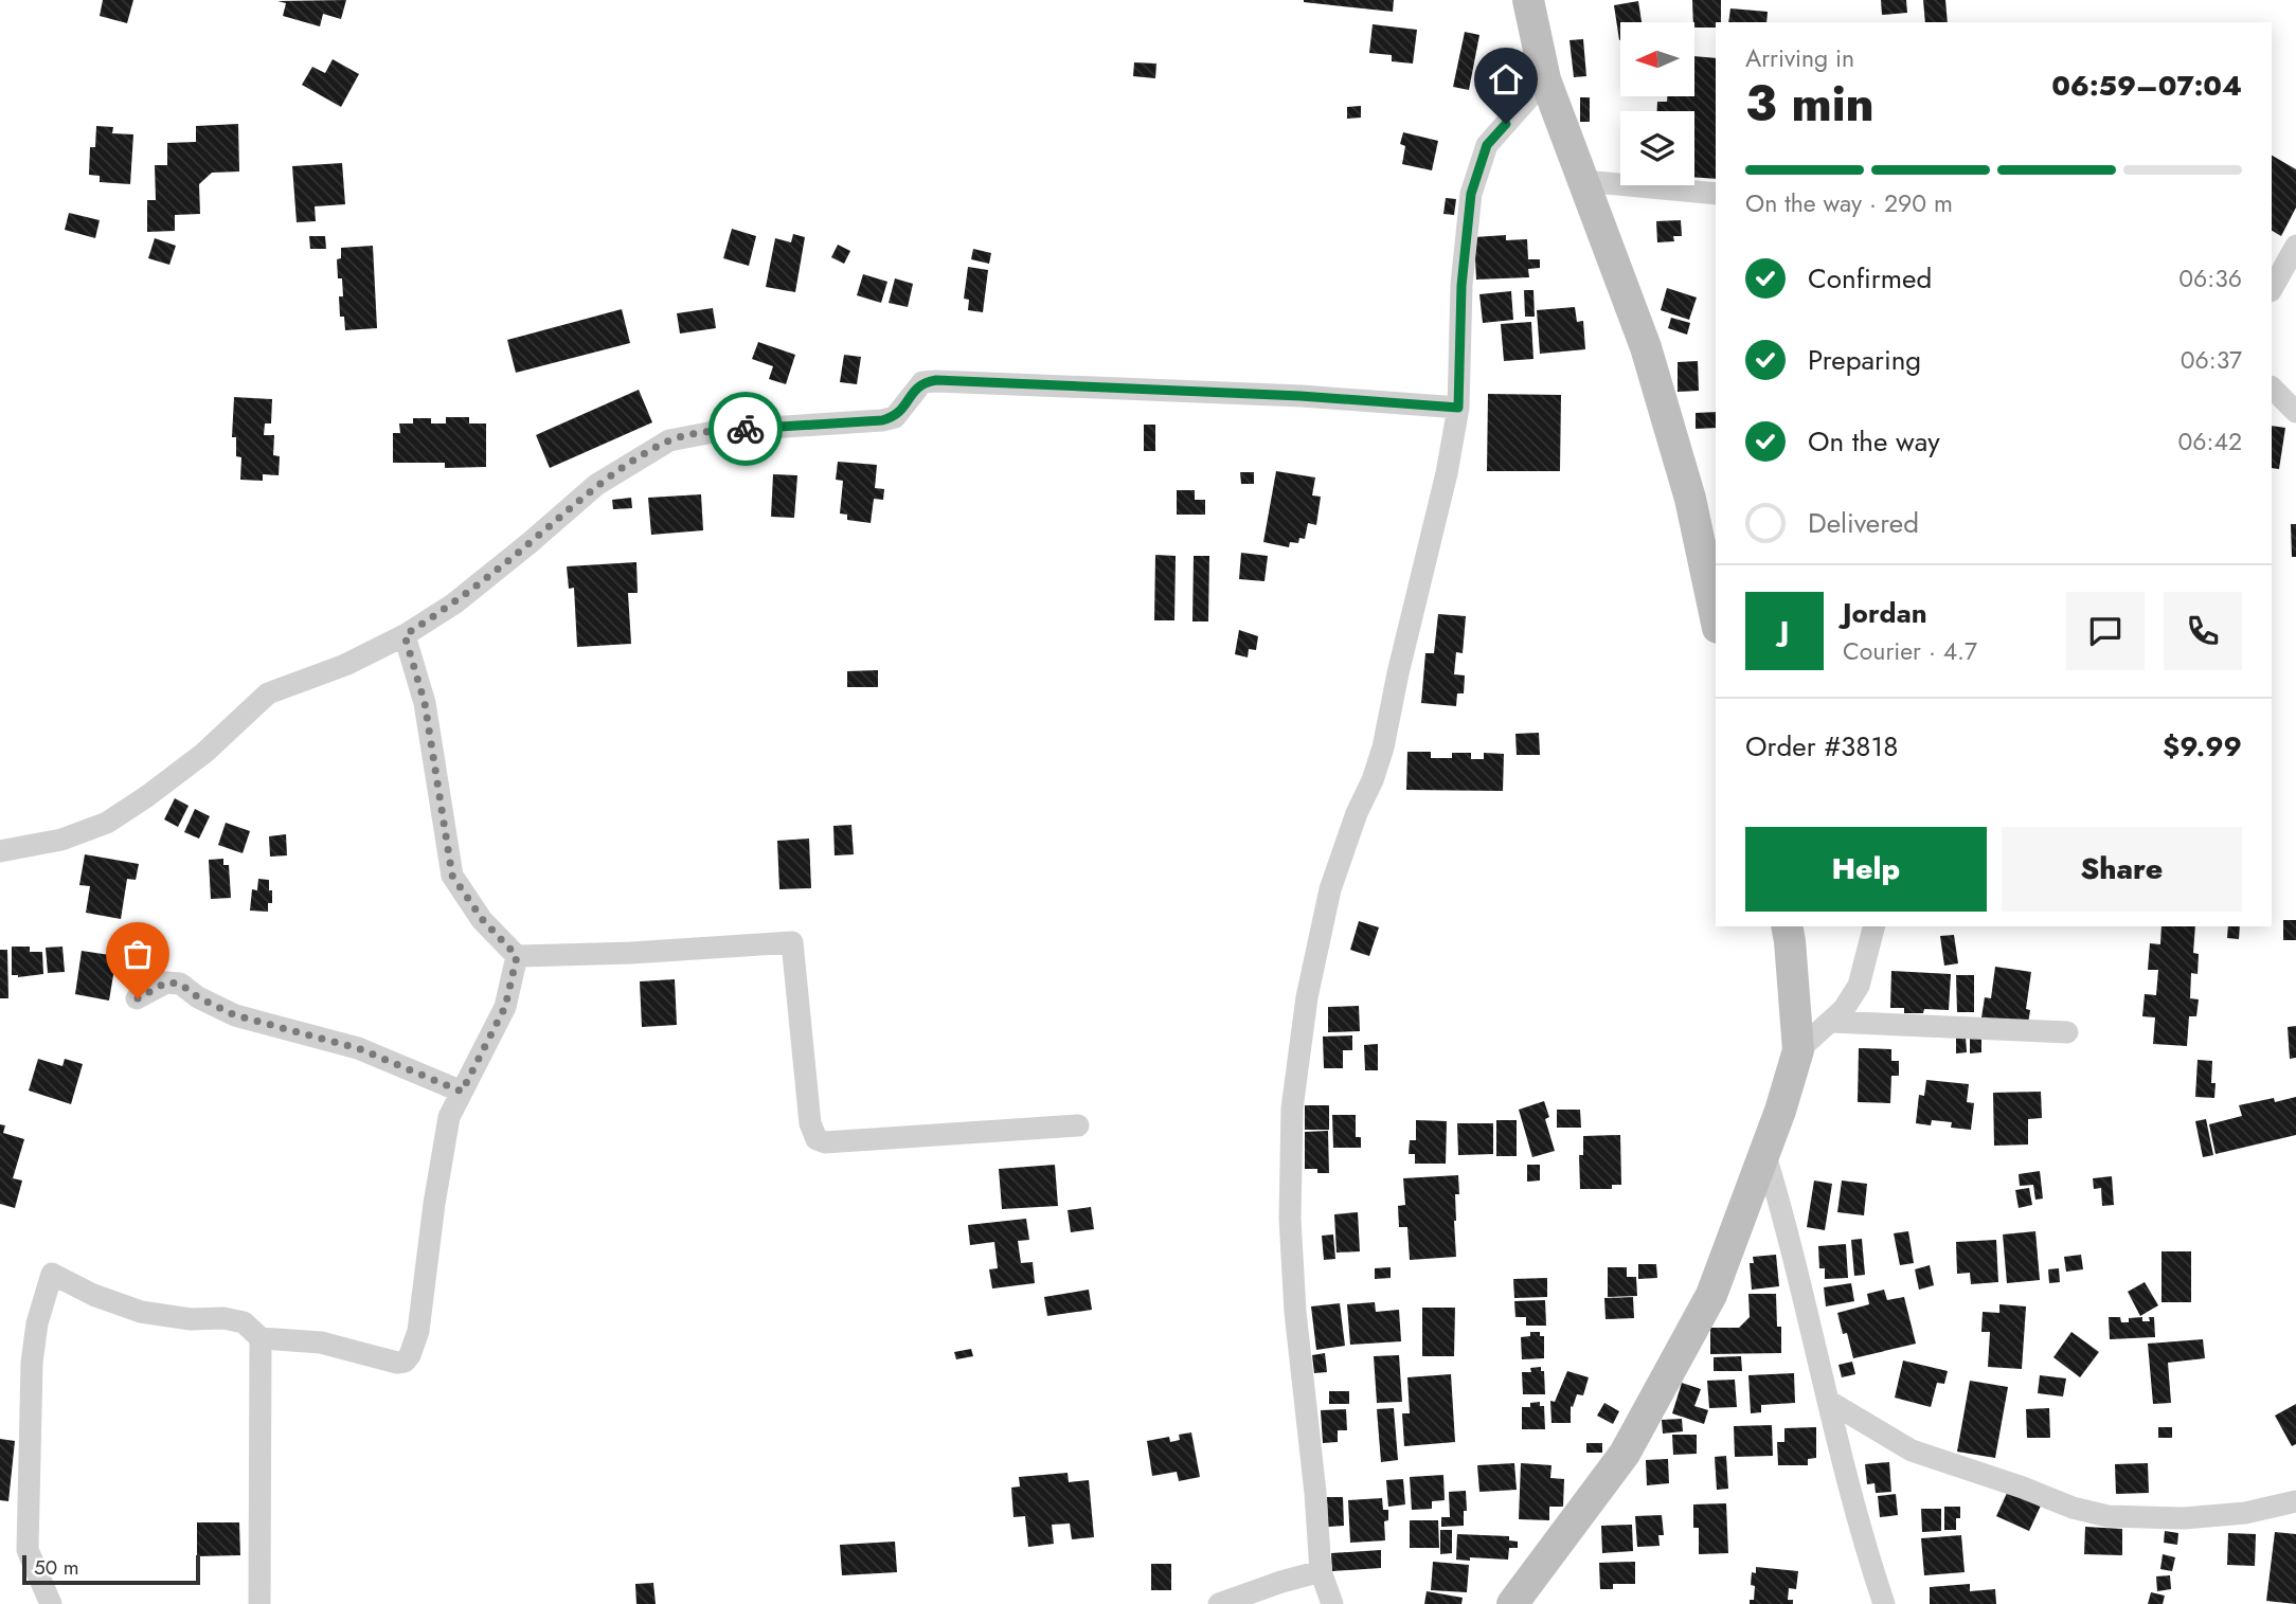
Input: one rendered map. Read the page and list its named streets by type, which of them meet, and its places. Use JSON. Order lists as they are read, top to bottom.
{
  "scale_bar": "50 m",
  "north": "left",
  "page": {
    "heading": ["3 min", "Arriving in", "06:59–07:04"],
    "panel": [
      "Jordan",
      "Courier · 4.7",
      "Order #3818",
      "$9.99"
    ],
    "bar": "On the way · 290 m",
    "list": [
      ["Confirmed", "06:36"],
      ["Preparing", "06:37"],
      ["On the way", "06:42"],
      "Delivered"
    ],
    "round": "J",
    "buttons": ["Help", "Share"],
    "scale": "50 m"
  }
}
